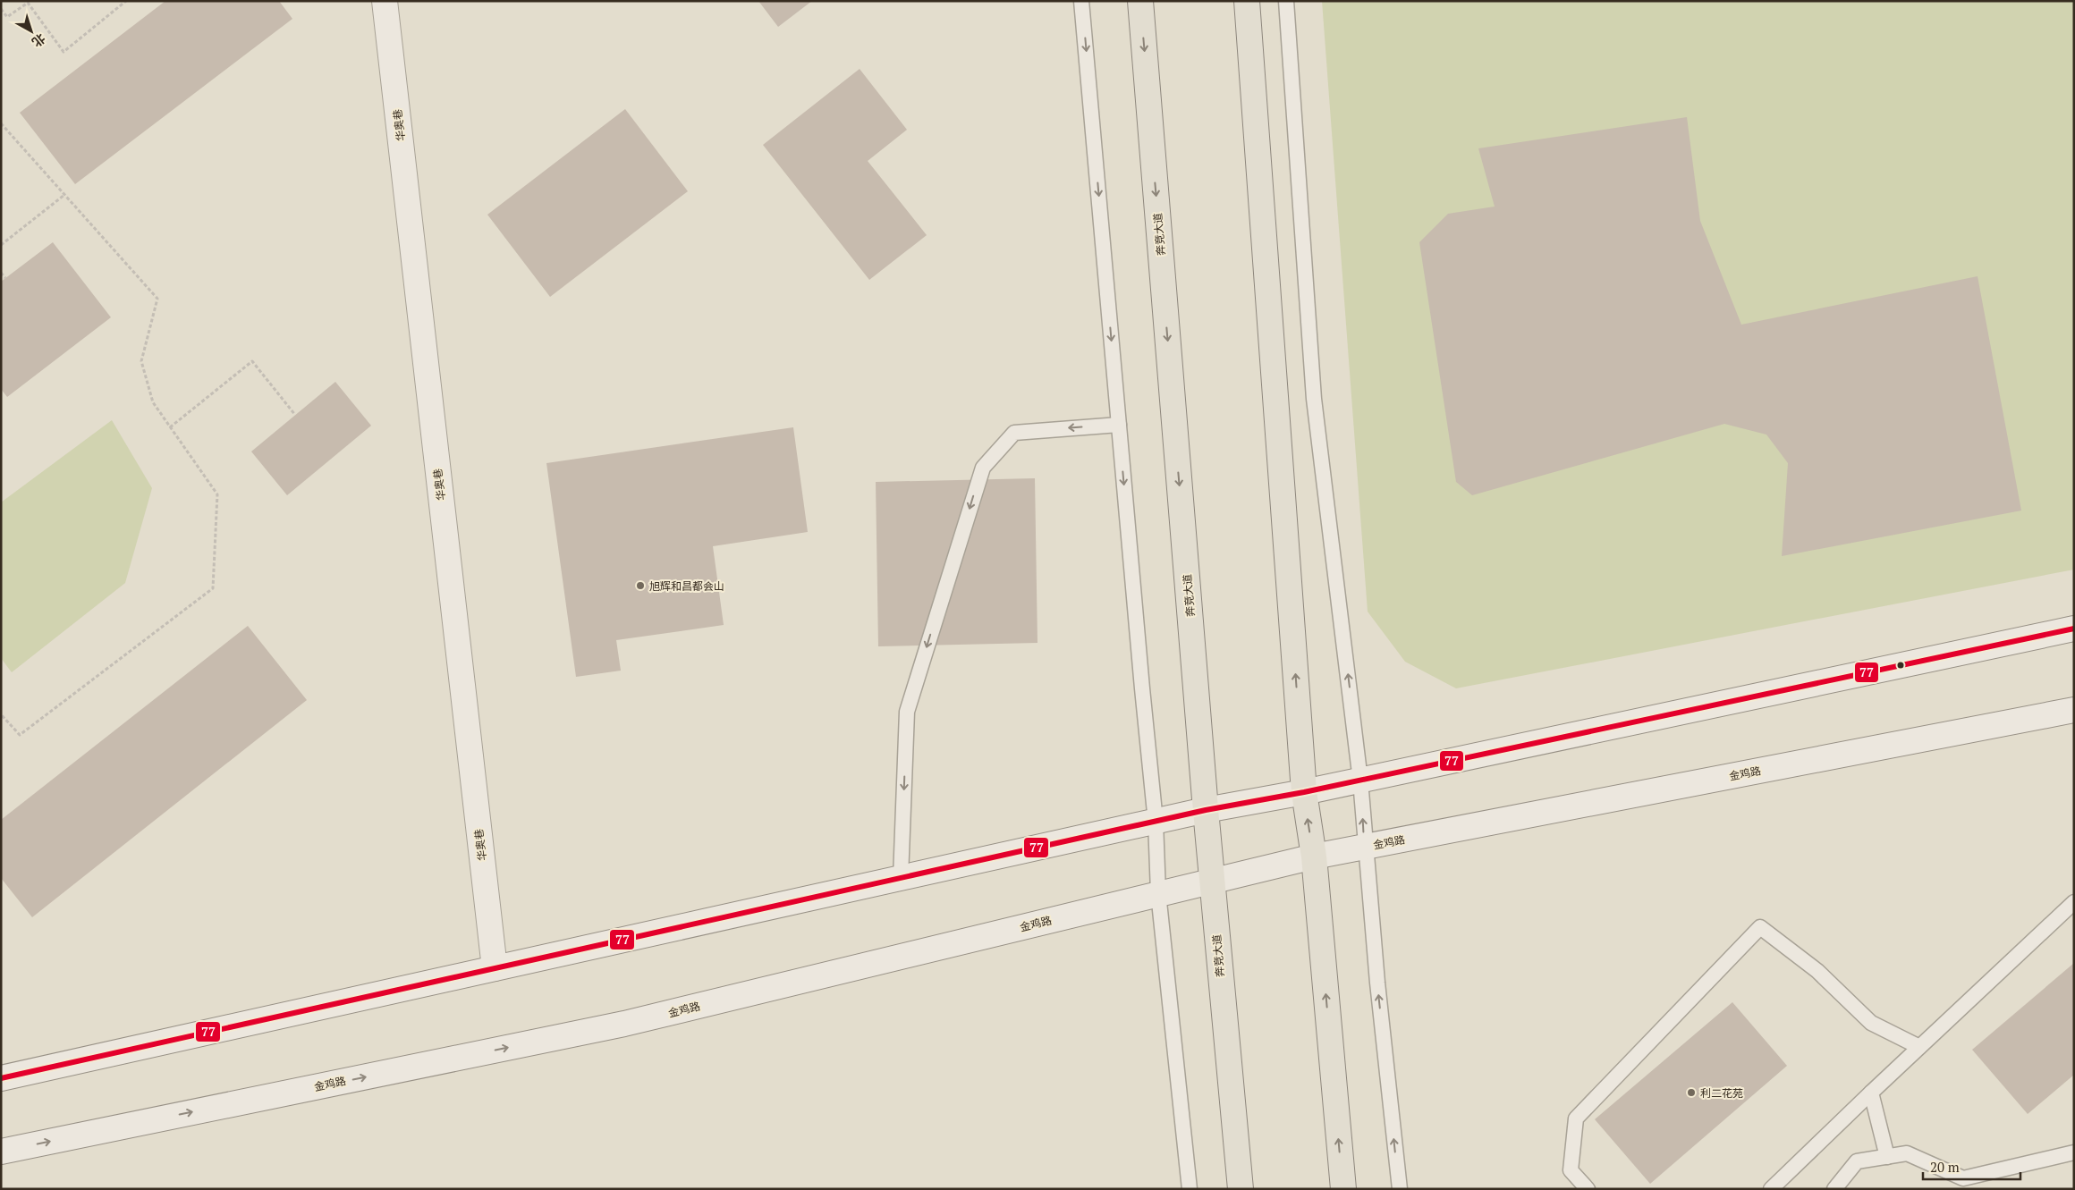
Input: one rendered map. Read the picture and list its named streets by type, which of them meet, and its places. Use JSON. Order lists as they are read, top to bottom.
{
  "streets": {
    "main road": ["华奥巷", "奔竞大道", "金鸡路"]
  },
  "crossings": [
    ["奔竞大道", "金鸡路"]
  ],
  "places": ["旭辉和昌都会山", "利二花苑"],
  "lines": ["transit line 77"],
  "scale_bar": "20 m",
  "north": "bottom right"
}
